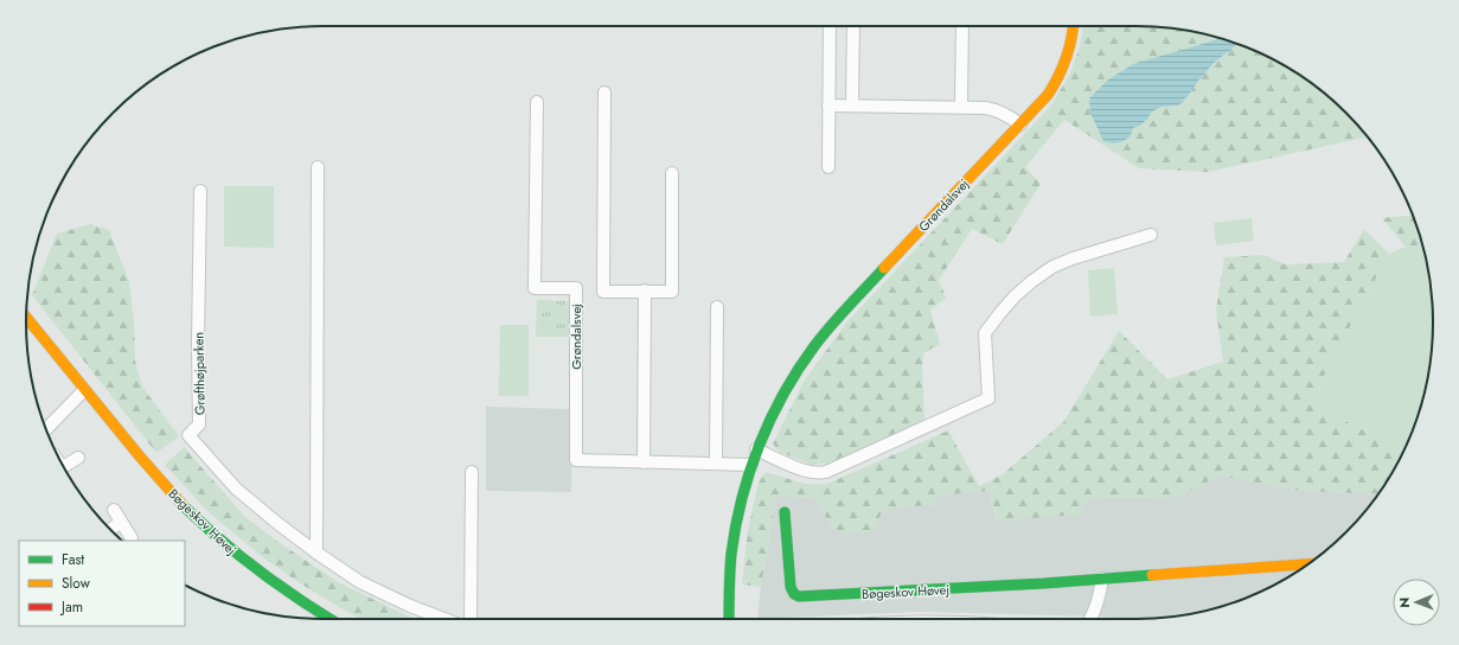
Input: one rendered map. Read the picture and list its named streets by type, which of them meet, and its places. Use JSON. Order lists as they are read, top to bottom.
{
  "streets": {
    "street": ["Grøndalsvej", "Grøfthøjparken", "Bøgeskov Høvej"]
  },
  "legend": ["Fast", "Slow", "Jam"],
  "north": "left"
}
